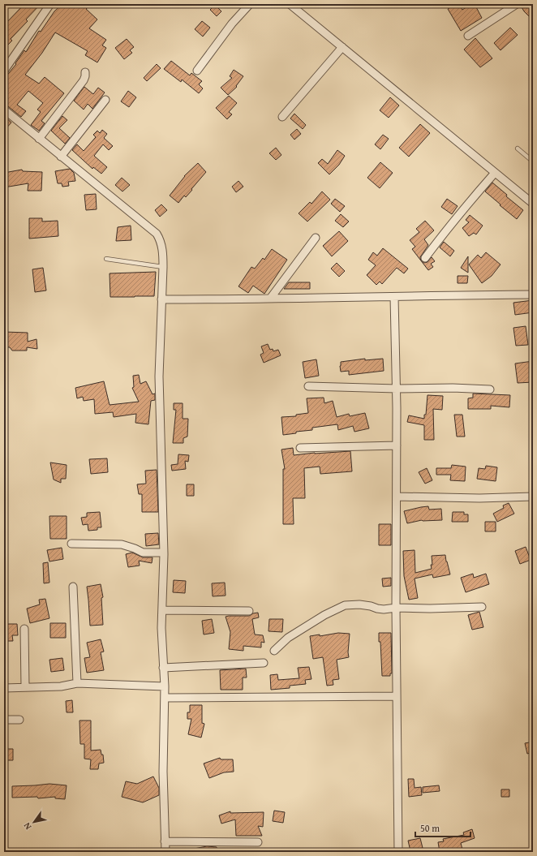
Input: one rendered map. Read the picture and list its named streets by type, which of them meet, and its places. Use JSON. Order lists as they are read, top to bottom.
{
  "scale_bar": "50 m",
  "north": "bottom left"
}
